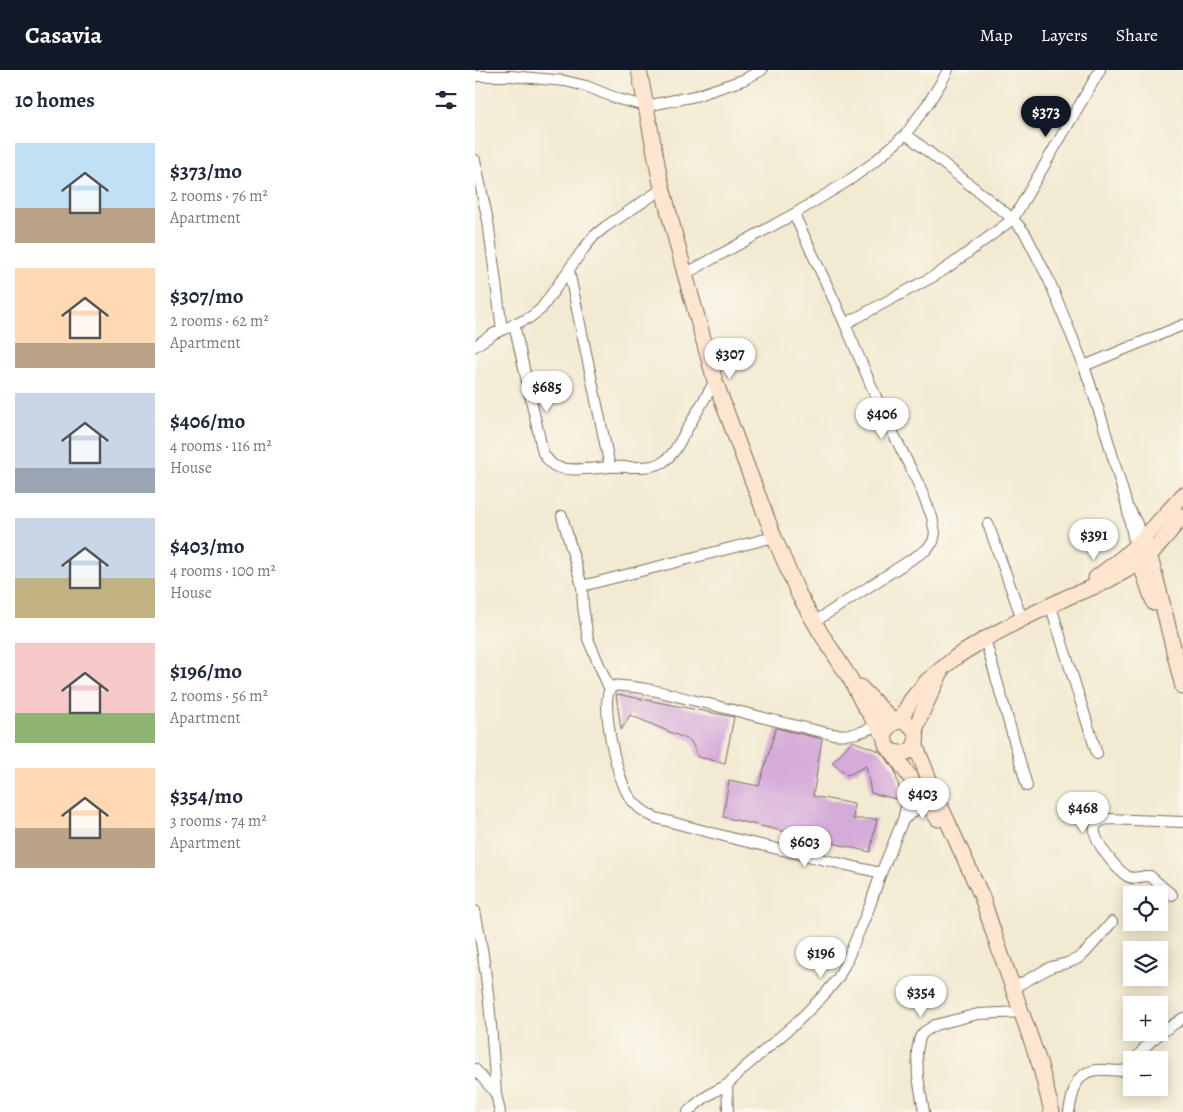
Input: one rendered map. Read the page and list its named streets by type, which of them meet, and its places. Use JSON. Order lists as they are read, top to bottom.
{
  "page": {
    "header": "Casavia",
    "nav": ["Map", "Layers", "Share"],
    "heading": "10 homes",
    "price": [
      "$373",
      "$307",
      "$685",
      "$406",
      "$391",
      "$403",
      "$468",
      "$603",
      "$196",
      "$354"
    ],
    "list": [
      {
        "name": "$373/mo",
        "note": "2 rooms · 76 m² · Apartment"
      },
      {
        "name": "$307/mo",
        "note": "2 rooms · 62 m² · Apartment"
      },
      {
        "name": "$406/mo",
        "note": "4 rooms · 116 m² · House"
      },
      {
        "name": "$403/mo",
        "note": "4 rooms · 100 m² · House"
      },
      {
        "name": "$196/mo",
        "note": "2 rooms · 56 m² · Apartment"
      },
      {
        "name": "$354/mo",
        "note": "3 rooms · 74 m² · Apartment"
      }
    ],
    "map_buttons": ["+", "−"]
  }
}
